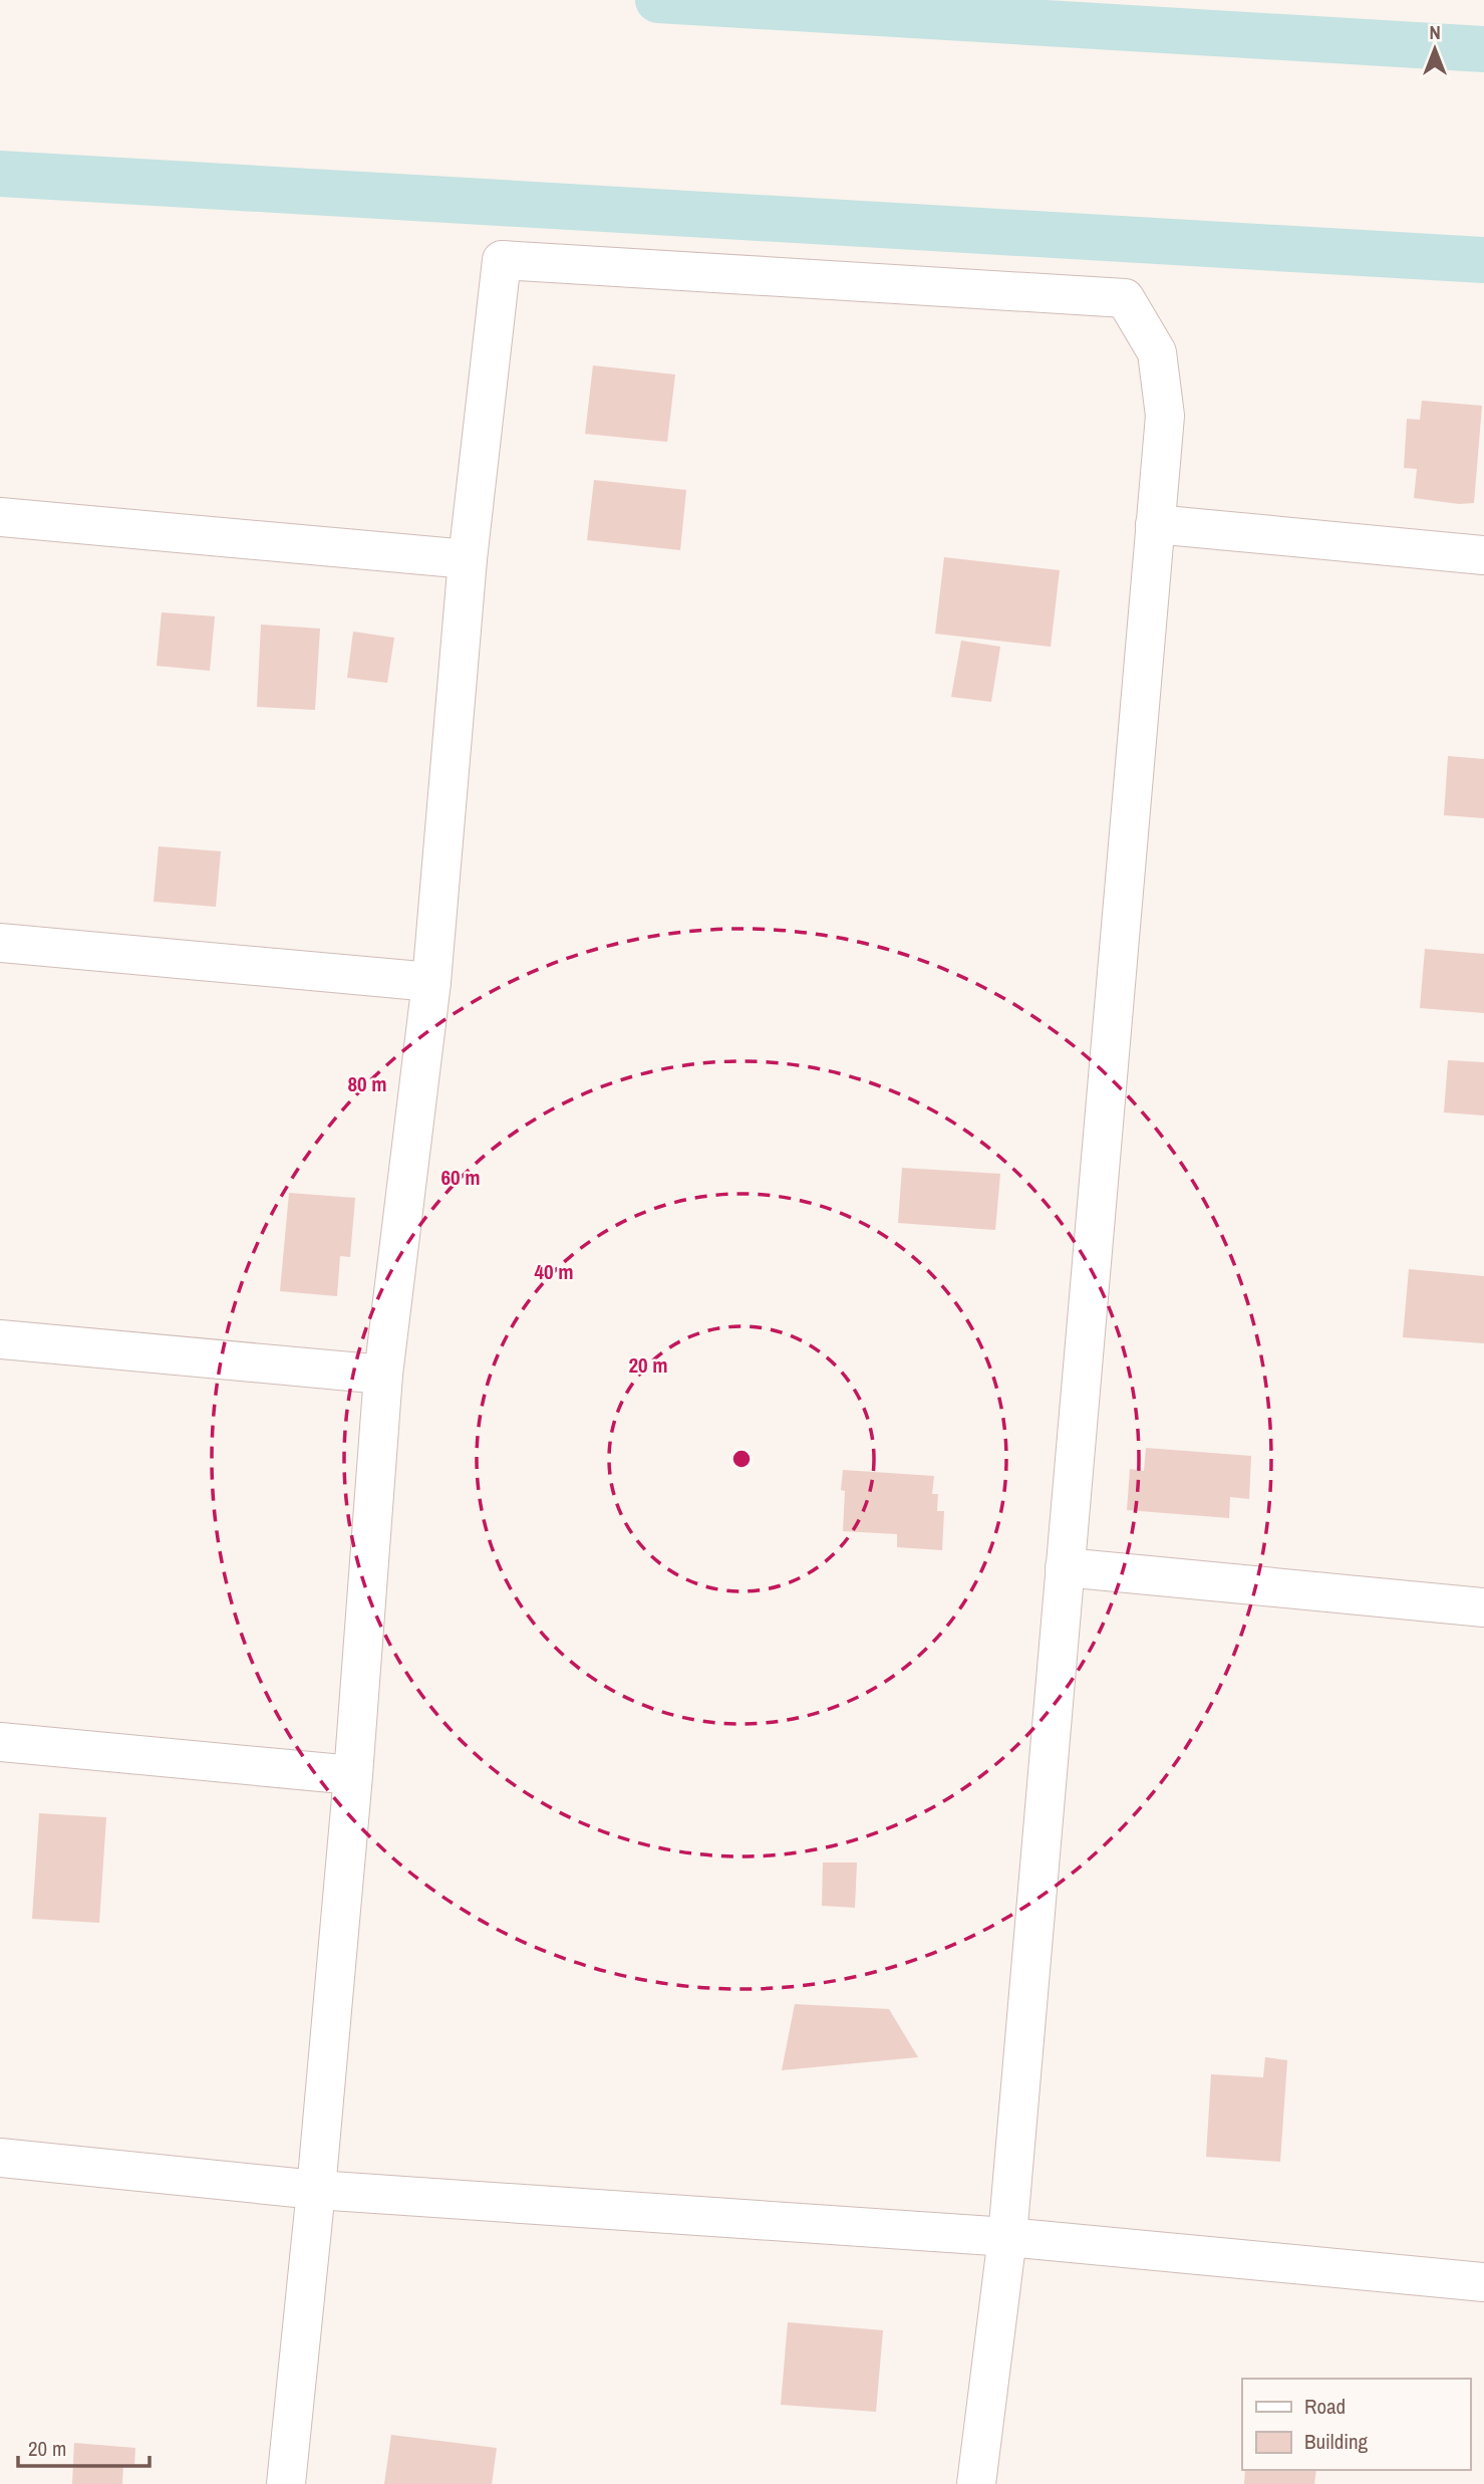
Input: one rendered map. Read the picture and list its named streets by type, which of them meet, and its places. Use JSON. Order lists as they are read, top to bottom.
{
  "legend": ["Road", "Building"],
  "scale_bar": "20 m",
  "north": "top",
  "rings": [
    "80 m",
    "60 m",
    "40 m",
    "20 m"
  ]
}
